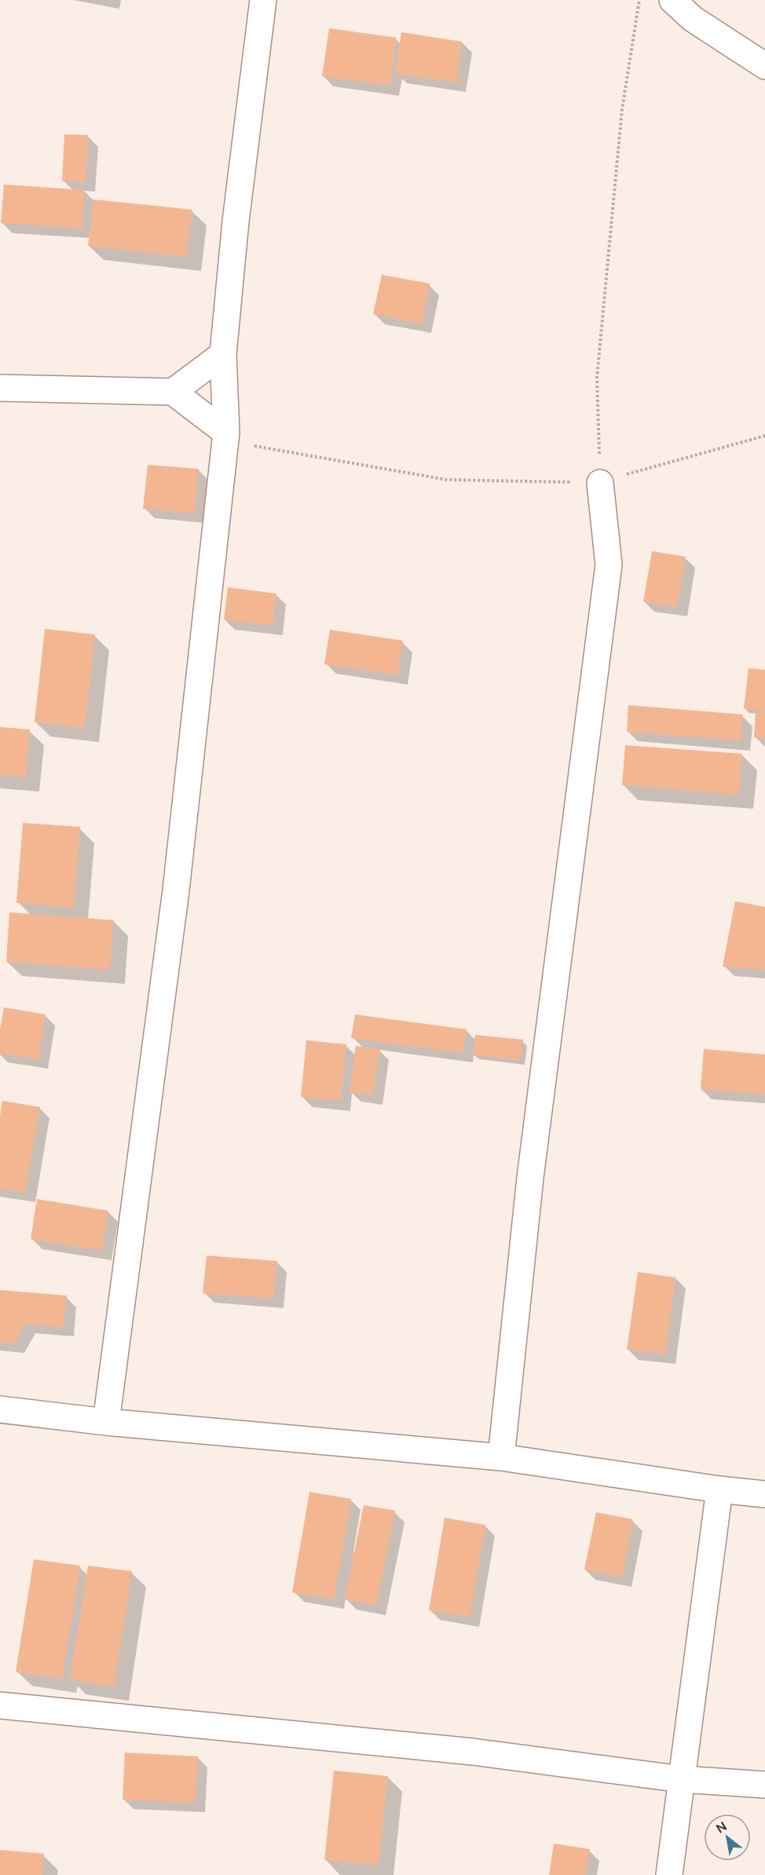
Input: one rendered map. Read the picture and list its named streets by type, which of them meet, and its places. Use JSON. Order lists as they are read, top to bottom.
{
  "north": "top left"
}
